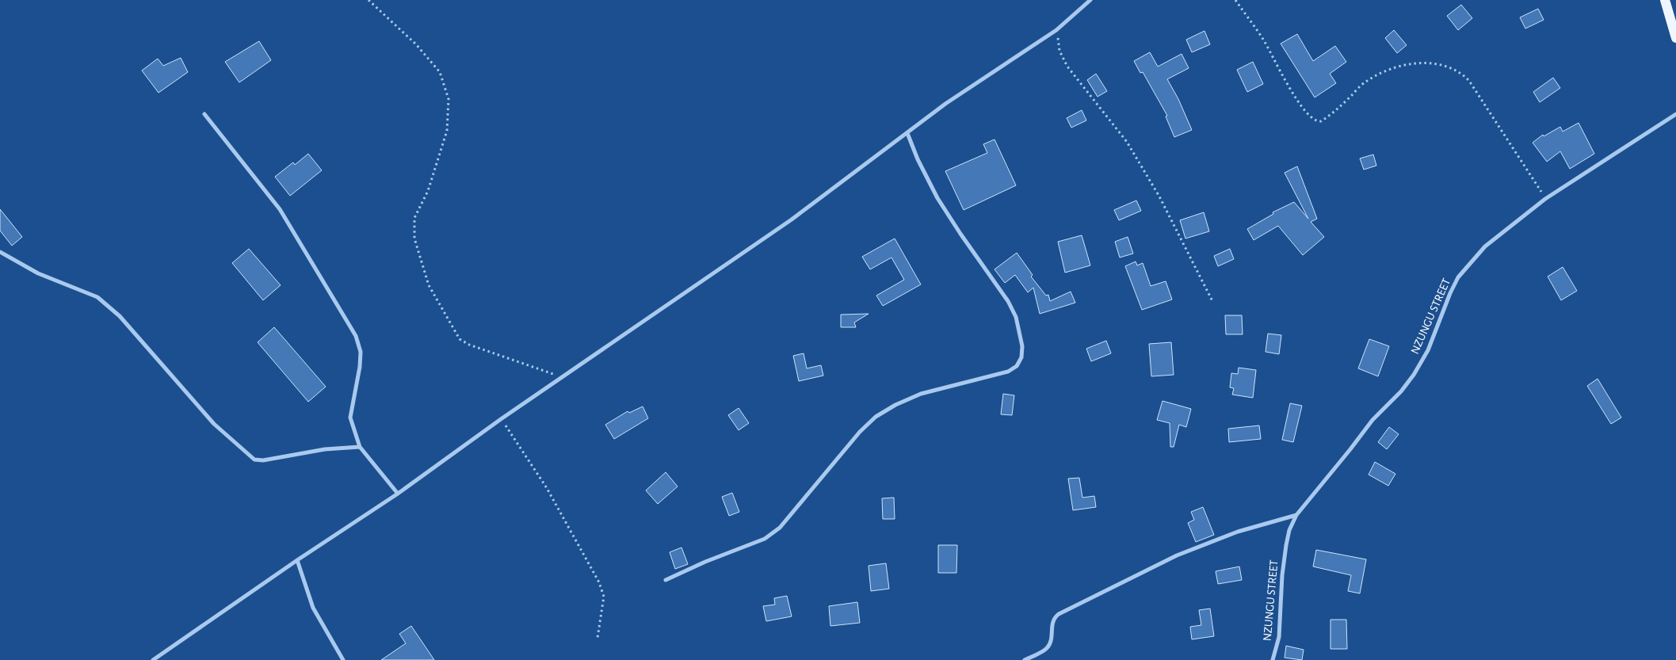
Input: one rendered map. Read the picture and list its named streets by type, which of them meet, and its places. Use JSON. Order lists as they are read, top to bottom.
{
  "streets": {
    "street": ["NZUNGU STREET"]
  }
}
